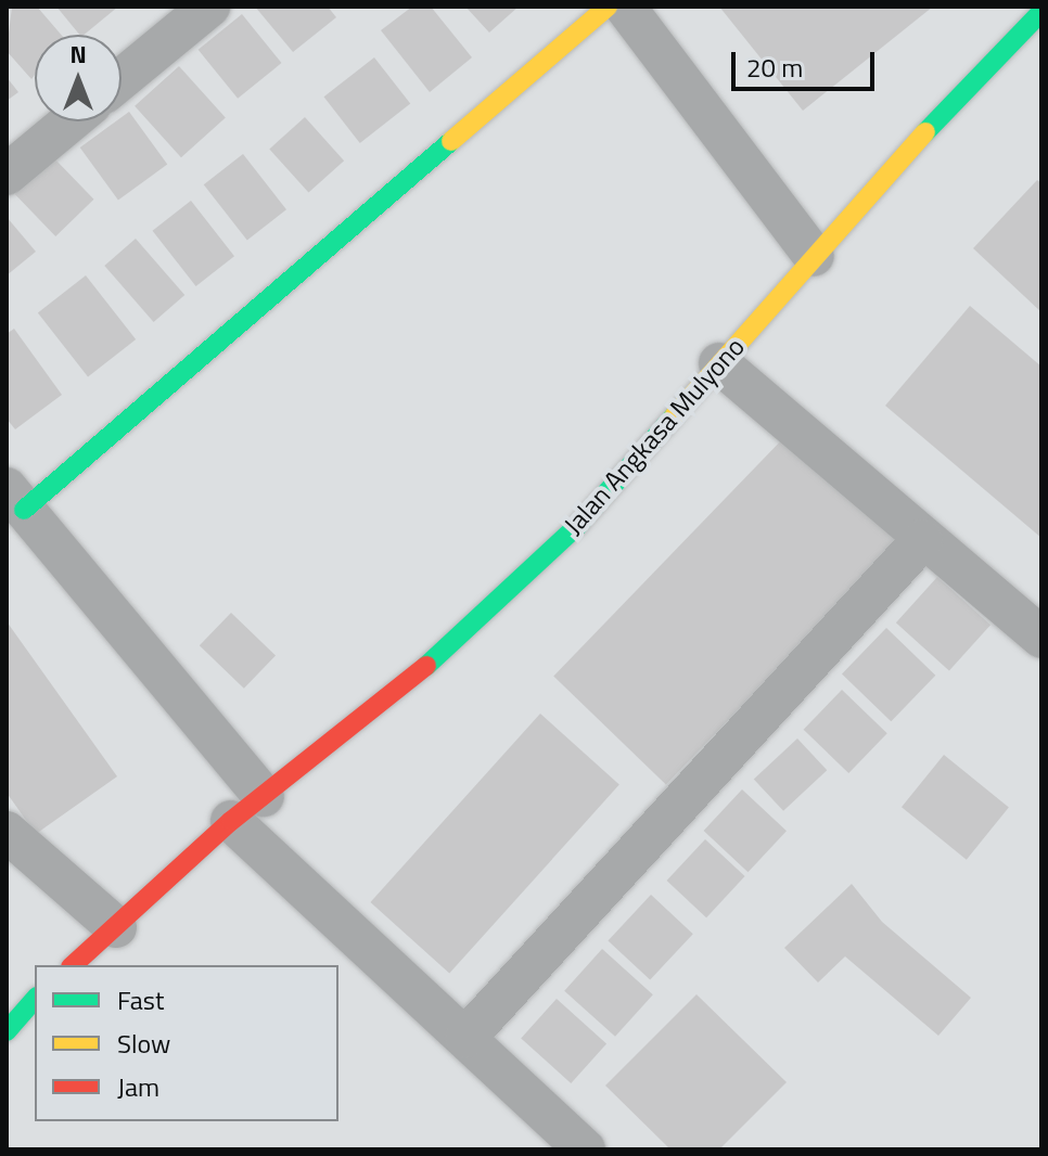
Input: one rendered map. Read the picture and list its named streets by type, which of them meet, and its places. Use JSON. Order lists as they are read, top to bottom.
{
  "streets": {
    "main road": ["Jalan Angkasa Mulyono"]
  },
  "legend": ["Fast", "Slow", "Jam"],
  "scale_bar": "20 m",
  "north": "top"
}
